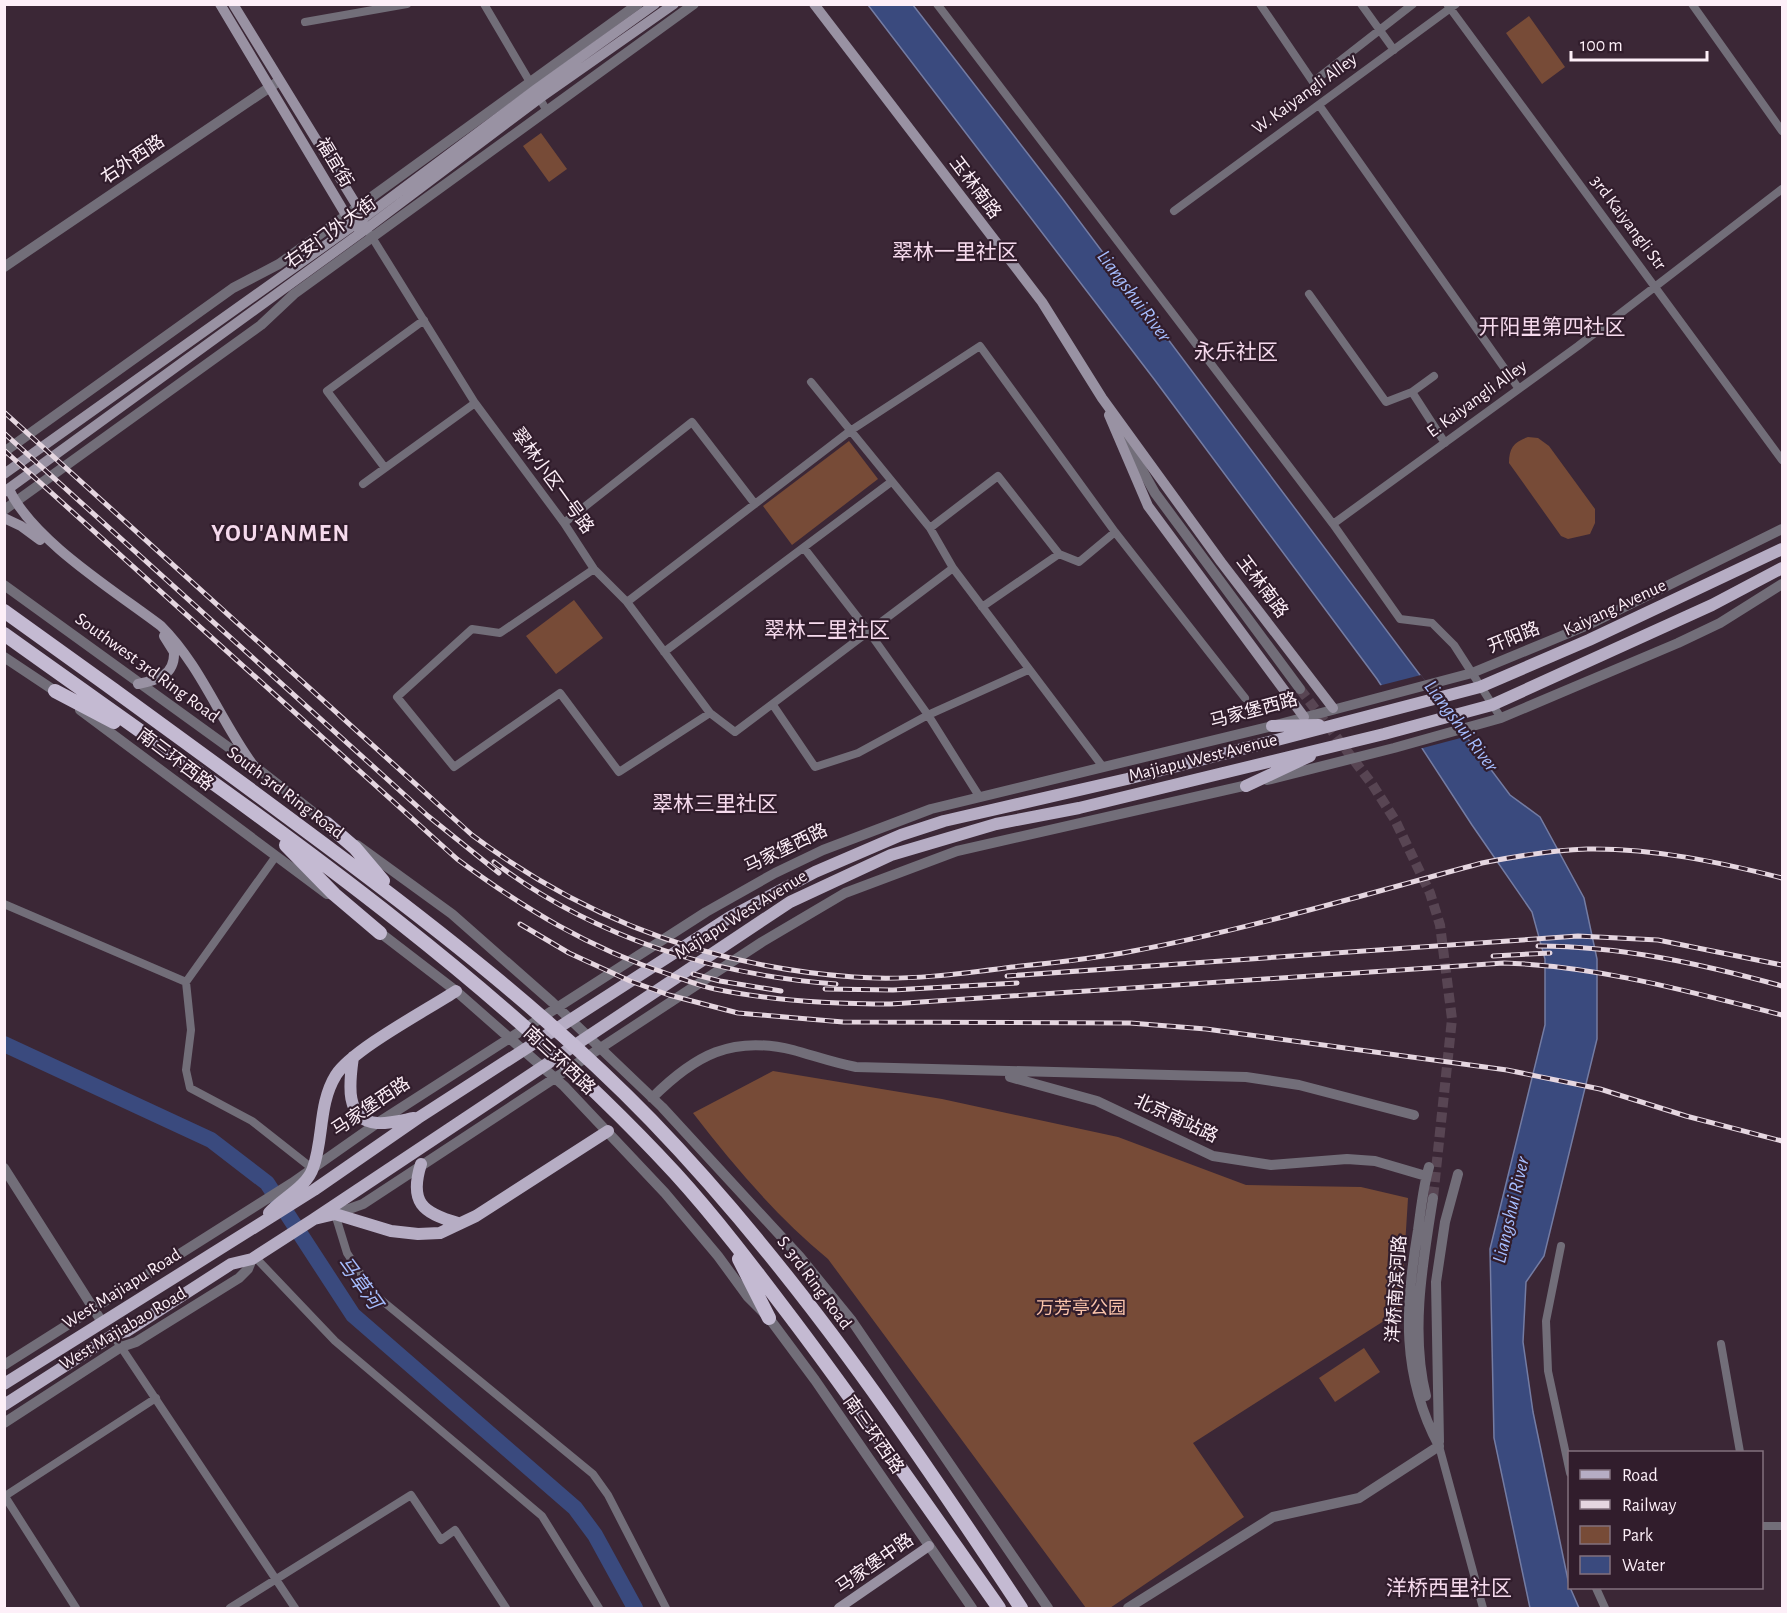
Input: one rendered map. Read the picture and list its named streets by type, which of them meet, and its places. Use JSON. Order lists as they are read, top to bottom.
{
  "streets": {
    "highway": ["South 3rd Ring Road", "S. 3rd Ring Road"],
    "main road": [
      "福宜街",
      "玉林南路",
      "右安门外大街",
      "Kaiyang Avenue",
      "Majiapu West Avenue",
      "West Majiapu Road",
      "马家堡中路"
    ],
    "street": [
      "W. Kaiyangli Alley",
      "右外西路",
      "3rd Kaiyangli Str",
      "E. Kaiyangli Alley",
      "翠林小区一号路",
      "开阳路",
      "Southwest 3rd Ring Road",
      "马家堡西路",
      "南三环西路",
      "北京南站路",
      "洋桥南滨河路",
      "West Majiabao Road"
    ]
  },
  "crossings": [
    ["W. Kaiyangli Alley", "3rd Kaiyangli Str"],
    ["右外西路", "福宜街"],
    ["福宜街", "右安门外大街"],
    ["福宜街", "翠林小区一号路"],
    ["玉林南路", "马家堡西路"],
    ["3rd Kaiyangli Str", "E. Kaiyangli Alley"],
    ["右安门外大街", "翠林小区一号路"],
    ["Kaiyang Avenue", "Majiapu West Avenue"],
    ["开阳路", "马家堡西路"],
    ["Southwest 3rd Ring Road", "北京南站路"],
    ["Majiapu West Avenue", "West Majiapu Road"],
    ["Majiapu West Avenue", "West Majiabao Road"],
    ["南三环西路", "马家堡中路"],
    ["South 3rd Ring Road", "S. 3rd Ring Road"],
    ["北京南站路", "洋桥南滨河路"]
  ],
  "districts": [
    "翠林一里社区",
    "开阳里第四社区",
    "永乐社区",
    "YOU'ANMEN",
    "翠林二里社区",
    "翠林三里社区",
    "洋桥西里社区"
  ],
  "water": ["Liangshui River", "马草河"],
  "parks": ["万芳亭公园"],
  "legend": [
    "Road",
    "Railway",
    "Park",
    "Water"
  ],
  "scale_bar": "100 m"
}
